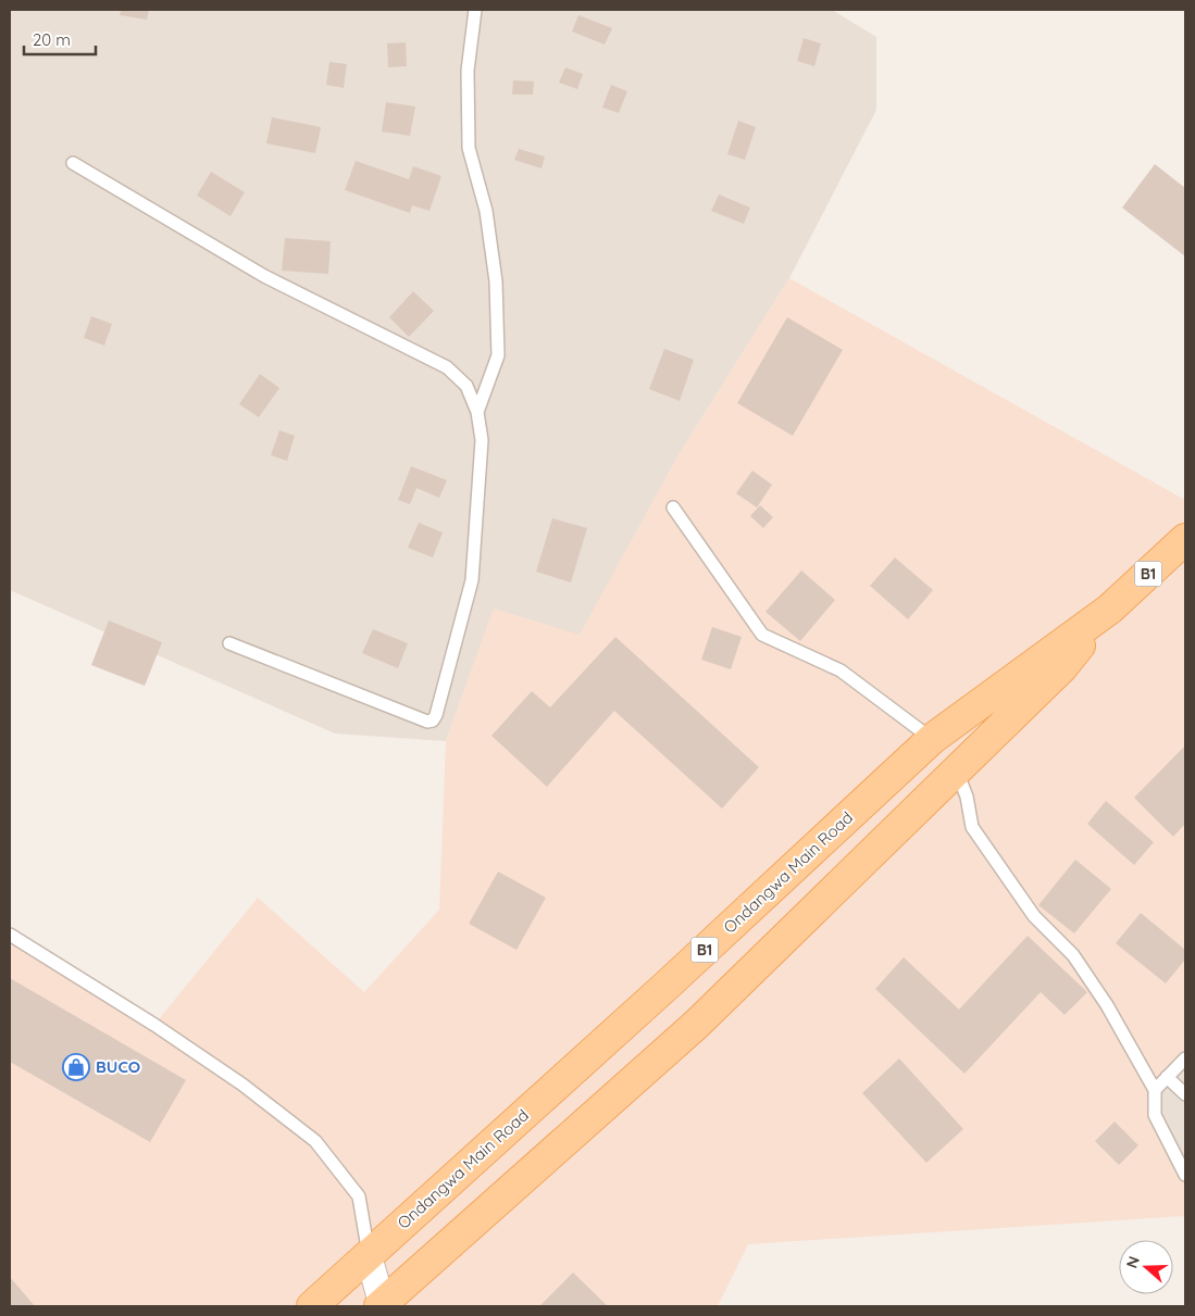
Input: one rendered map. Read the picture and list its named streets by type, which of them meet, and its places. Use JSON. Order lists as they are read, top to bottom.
{
  "streets": {
    "main road": ["B1", "Ondangwa Main Road"]
  },
  "places": {
    "shop": ["BUCO"]
  },
  "scale_bar": "20 m",
  "north": "left"
}
